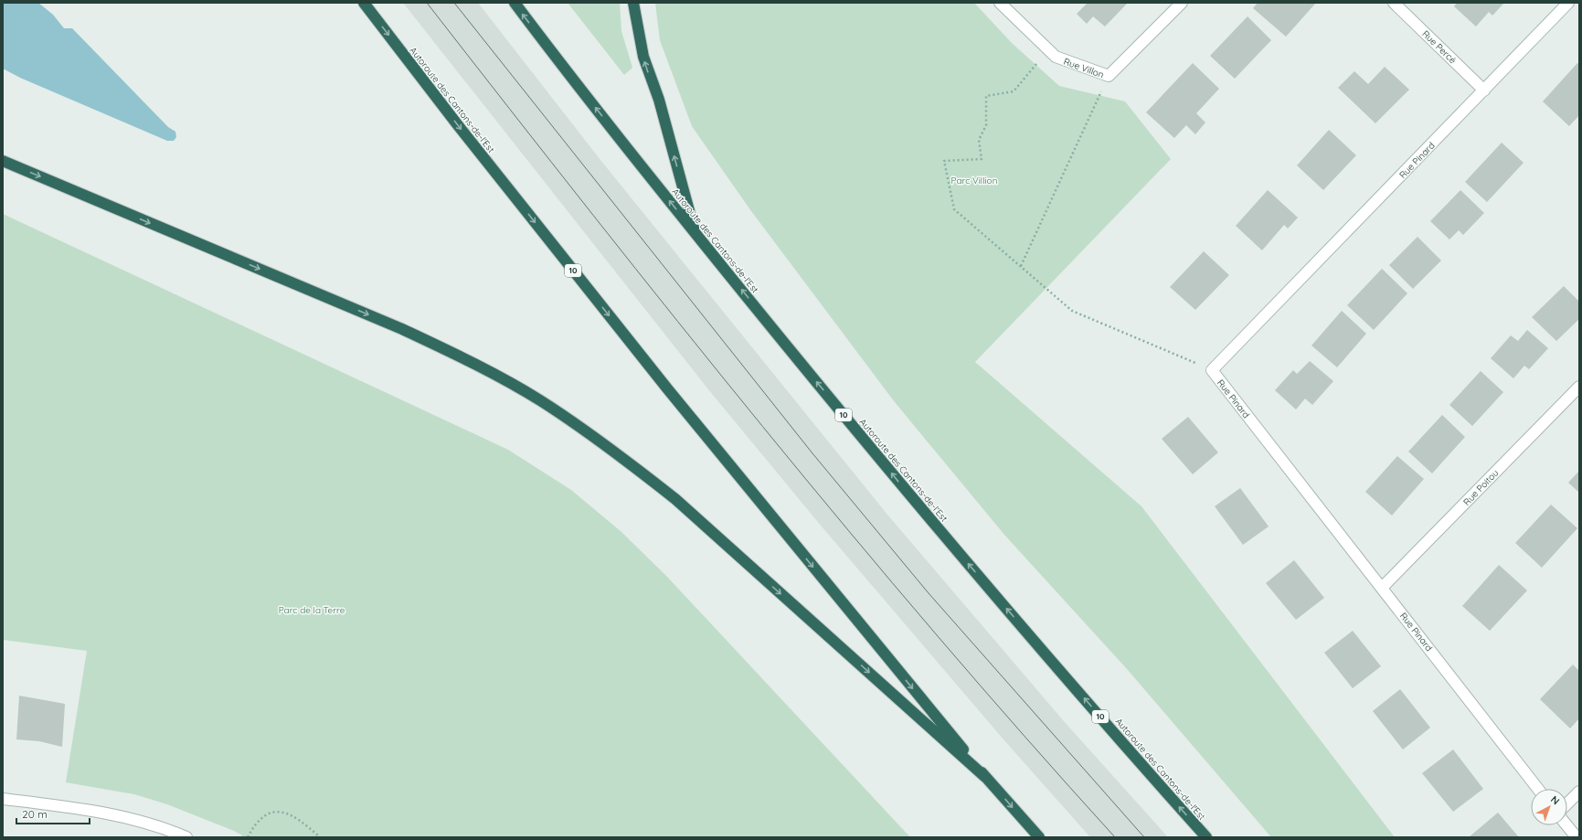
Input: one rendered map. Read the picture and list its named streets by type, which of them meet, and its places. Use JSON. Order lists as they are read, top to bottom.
{
  "streets": {
    "highway": ["Autoroute des Cantons-de-l'Est", "10"],
    "street": [
      "Rue Percé",
      "Rue Villon",
      "Rue Pinard",
      "Rue Poitou"
    ]
  },
  "crossings": [
    ["Rue Percé", "Rue Pinard"],
    ["Rue Pinard", "Rue Poitou"]
  ],
  "parks": ["Parc Villion", "Parc de la Terre"],
  "scale_bar": "20 m",
  "north": "top right"
}
